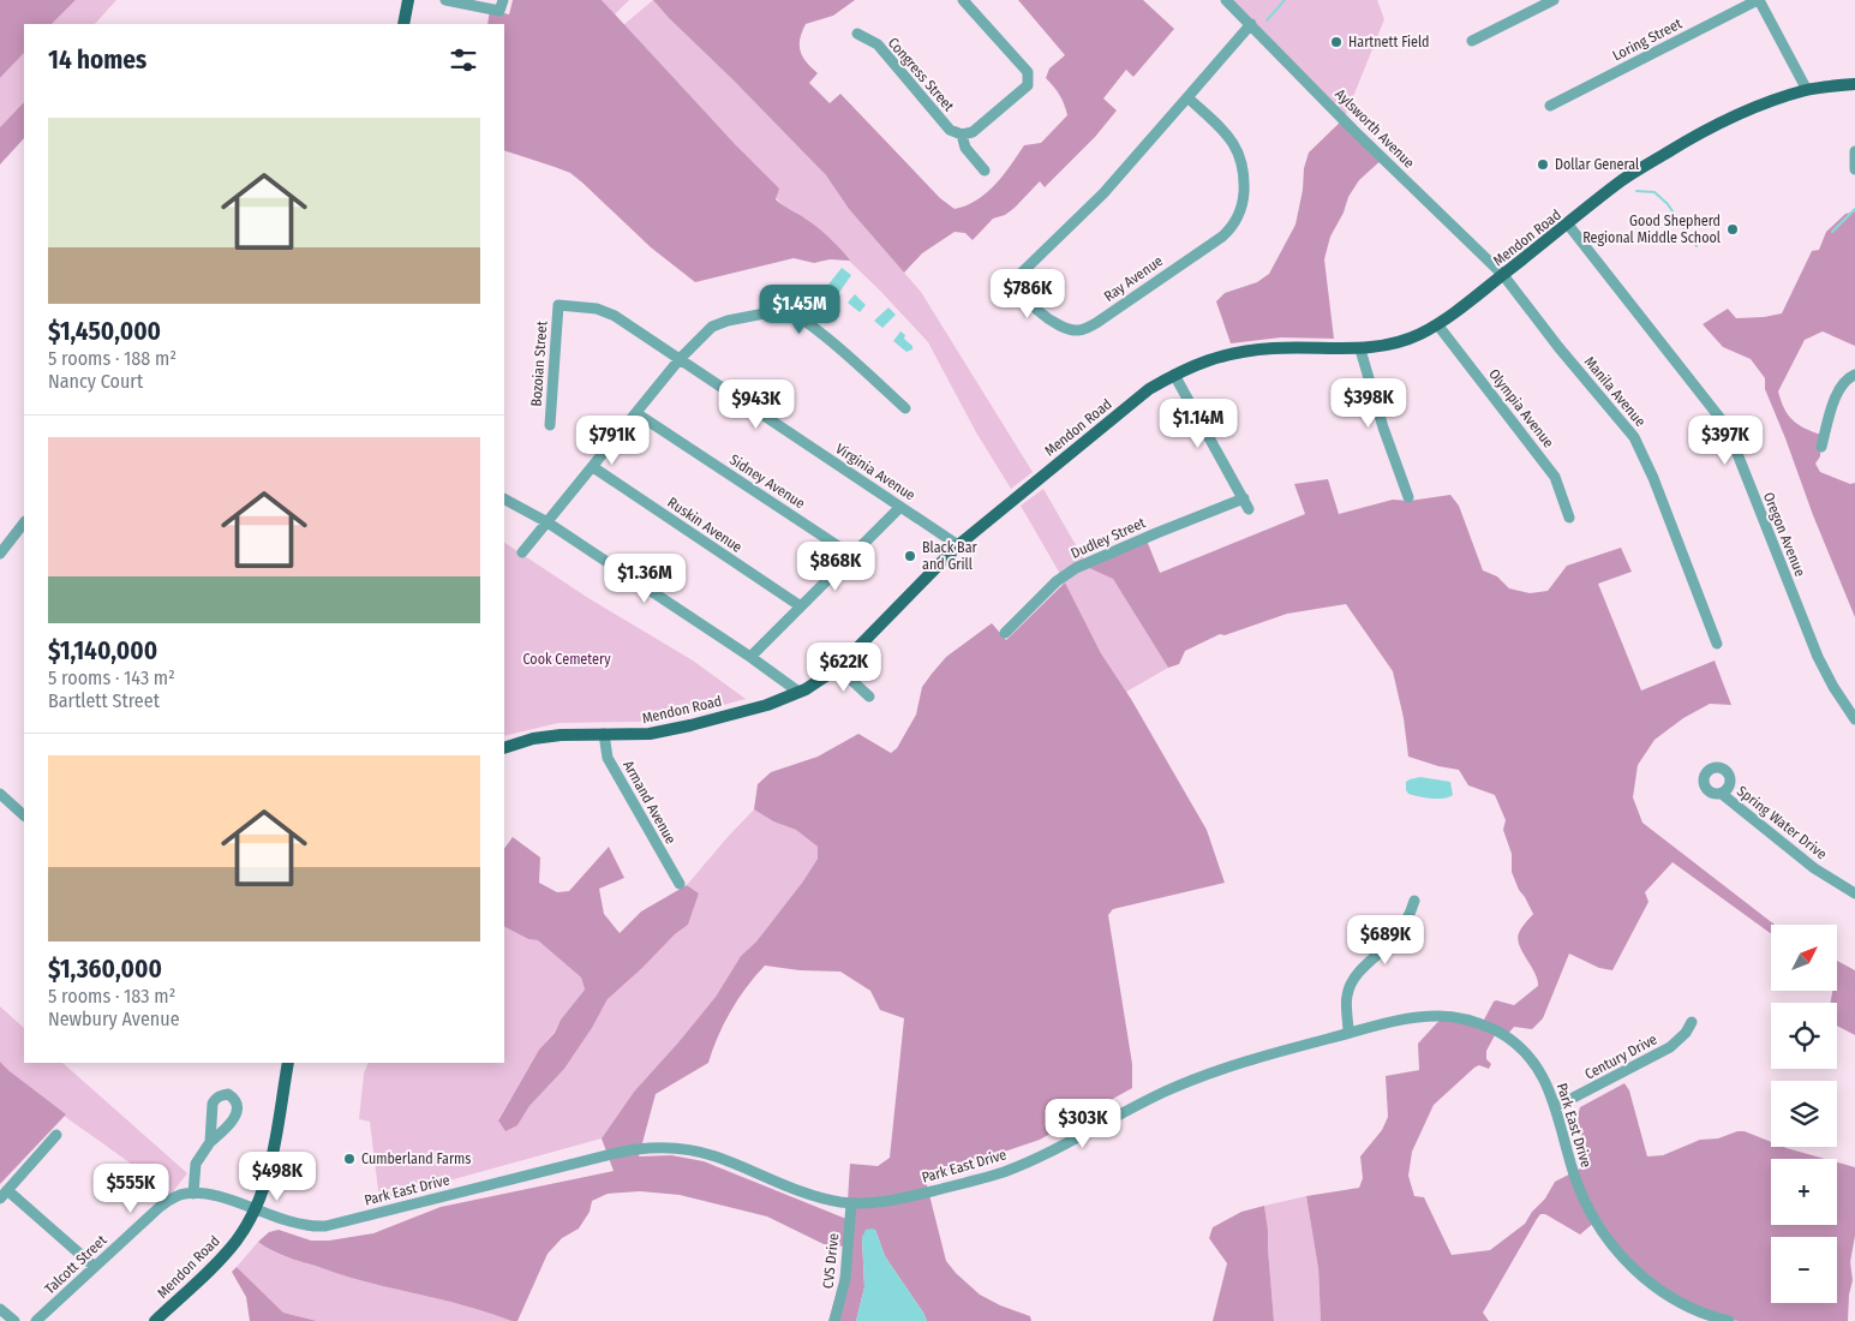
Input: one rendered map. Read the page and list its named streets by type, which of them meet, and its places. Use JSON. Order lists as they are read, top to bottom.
{
  "streets": {
    "main road": ["Mendon Road"],
    "street": [
      "Loring Street",
      "Congress Street",
      "Aylsworth Avenue",
      "Ray Avenue",
      "Bozoian Street",
      "Manila Avenue",
      "Olympia Avenue",
      "Virginia Avenue",
      "Sidney Avenue",
      "Ruskin Avenue",
      "Oregon Avenue",
      "Dudley Street",
      "Armand Avenue",
      "Spring Water Drive",
      "Century Drive",
      "Park East Drive",
      "CVS Drive",
      "Talcott Street"
    ]
  },
  "crossings": [
    ["Aylsworth Avenue", "Mendon Road"],
    ["Aylsworth Avenue", "Ray Avenue"],
    ["Aylsworth Avenue", "Manila Avenue"],
    ["Mendon Road", "Manila Avenue"],
    ["Mendon Road", "Olympia Avenue"],
    ["Mendon Road", "Virginia Avenue"],
    ["Mendon Road", "Oregon Avenue"],
    ["Mendon Road", "Armand Avenue"],
    ["Mendon Road", "Park East Drive"],
    ["Mendon Road", "Talcott Street"],
    ["Bozoian Street", "Virginia Avenue"],
    ["Century Drive", "Park East Drive"],
    ["Park East Drive", "CVS Drive"],
    ["Park East Drive", "Talcott Street"]
  ],
  "parks": ["Cook Cemetery"],
  "places": [
    "Hartnett Field",
    "Dollar General",
    "Good Shepherd Regional Middle School",
    "Black Bar and Grill",
    "Cumberland Farms"
  ],
  "north": "top right",
  "page": {
    "heading": "14 homes",
    "list": [
      {
        "name": "$1,450,000",
        "note": "5 rooms · 188 m² · Nancy Court"
      },
      {
        "name": "$1,140,000",
        "note": "5 rooms · 143 m² · Bartlett Street"
      },
      {
        "name": "$1,360,000",
        "note": "5 rooms · 183 m² · Newbury Avenue"
      }
    ],
    "price": [
      "$786K",
      "$1.45M",
      "$398K",
      "$943K",
      "$1.14M",
      "$791K",
      "$397K",
      "$868K",
      "$1.36M",
      "$622K",
      "$689K",
      "$303K",
      "$498K",
      "$555K"
    ],
    "map_buttons": ["+", "−"]
  }
}
